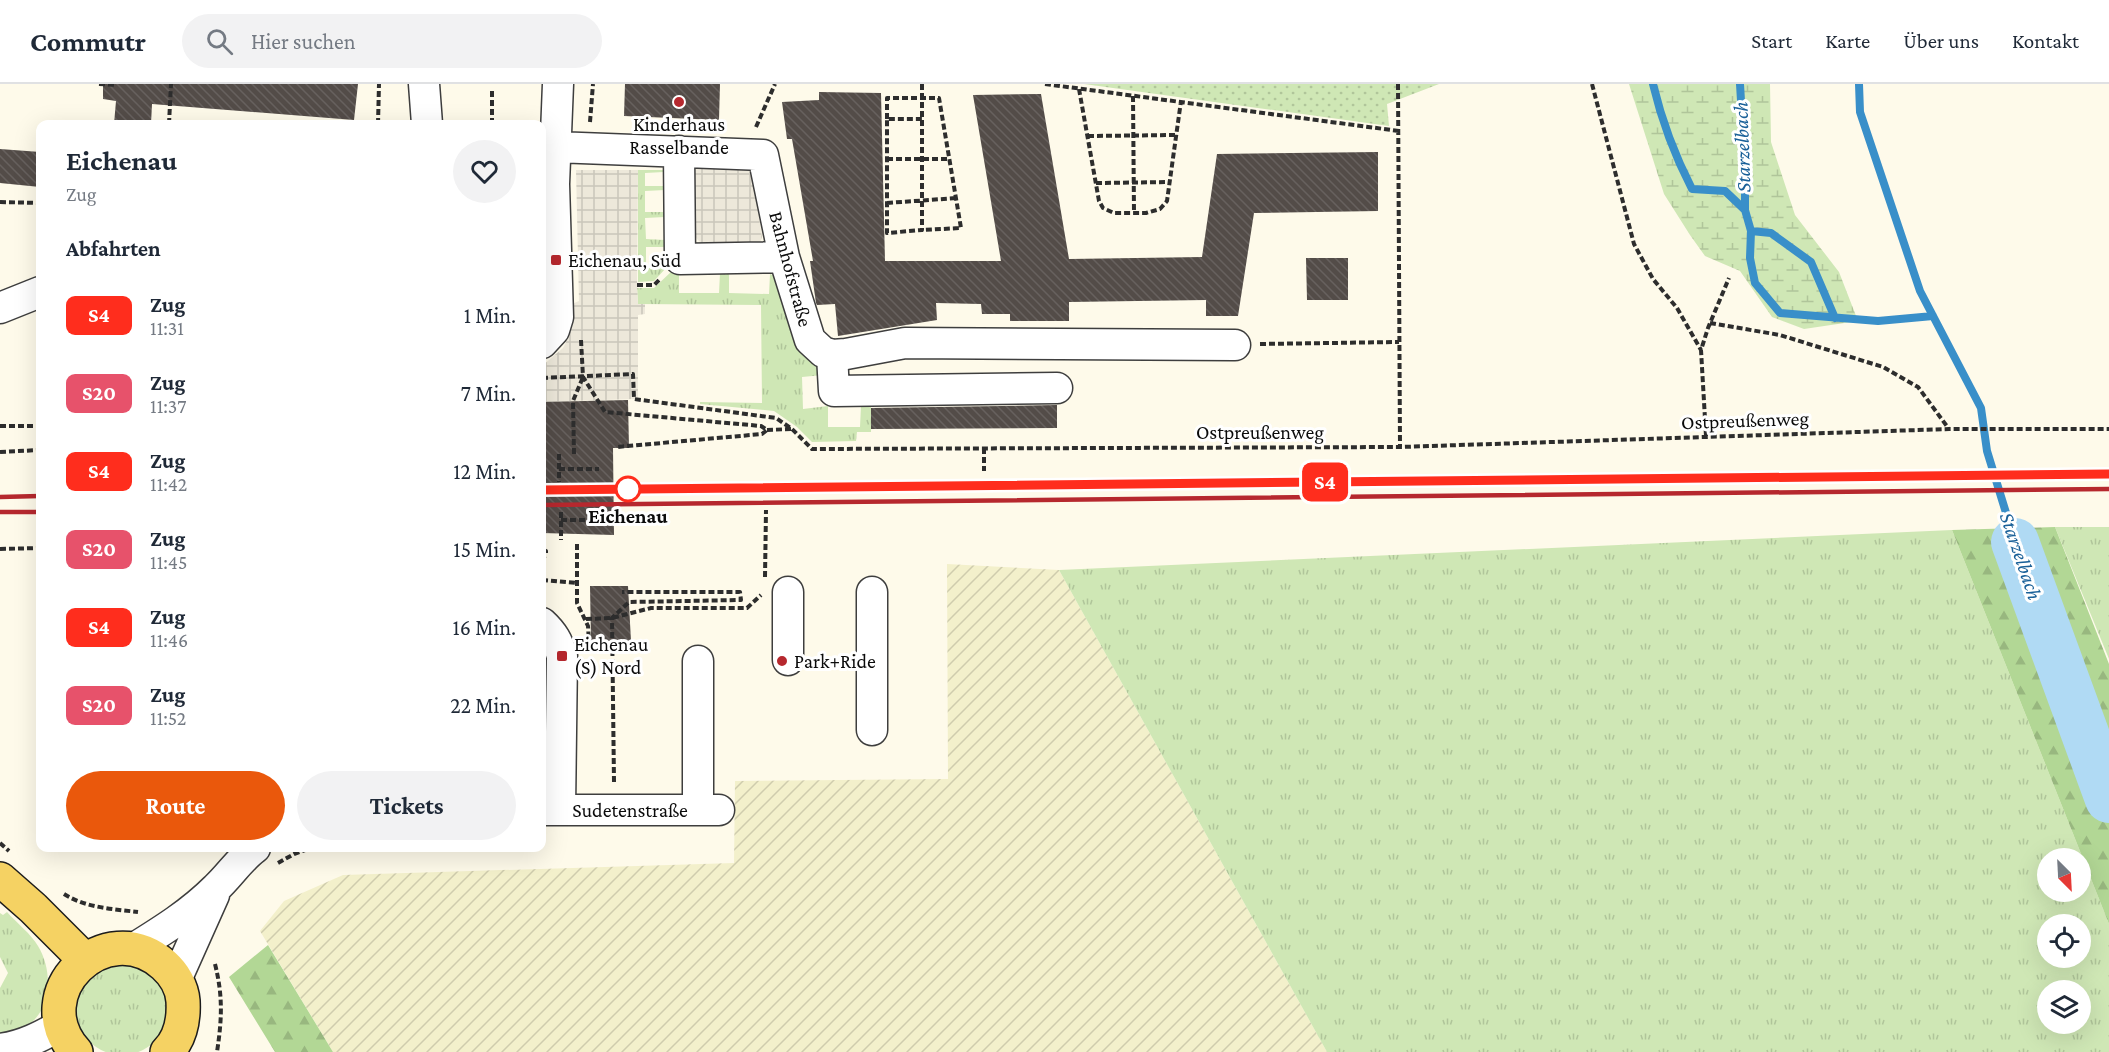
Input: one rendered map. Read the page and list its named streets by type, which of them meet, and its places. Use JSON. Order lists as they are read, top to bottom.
{
  "streets": {
    "street": ["Bahnhofstraße", "Sudetenstraße"],
    "path": ["Ostpreußenweg"]
  },
  "water": ["Starzelbach"],
  "places": {
    "other": ["Kinderhaus Rasselbande", "Eichenau", "Park+Ride"],
    "transit": ["Eichenau, Süd", "Eichenau (S) Nord"]
  },
  "north": "bottom right",
  "page": {
    "header": "Commutr",
    "search": "Hier suchen",
    "nav": [
      "Start",
      "Karte",
      "Über uns",
      "Kontakt"
    ],
    "on_map": "S4",
    "heading": [
      ["Eichenau", "Zug"],
      "Abfahrten"
    ],
    "list": [
      {
        "mark": "S4",
        "name": "Zug",
        "note": "11:31",
        "value": "1 Min."
      },
      {
        "mark": "S20",
        "name": "Zug",
        "note": "11:37",
        "value": "7 Min."
      },
      {
        "mark": "S4",
        "name": "Zug",
        "note": "11:42",
        "value": "12 Min."
      },
      {
        "mark": "S20",
        "name": "Zug",
        "note": "11:45",
        "value": "15 Min."
      },
      {
        "mark": "S4",
        "name": "Zug",
        "note": "11:46",
        "value": "16 Min."
      },
      {
        "mark": "S20",
        "name": "Zug",
        "note": "11:52",
        "value": "22 Min."
      }
    ],
    "buttons": ["Route", "Tickets"]
  }
}
